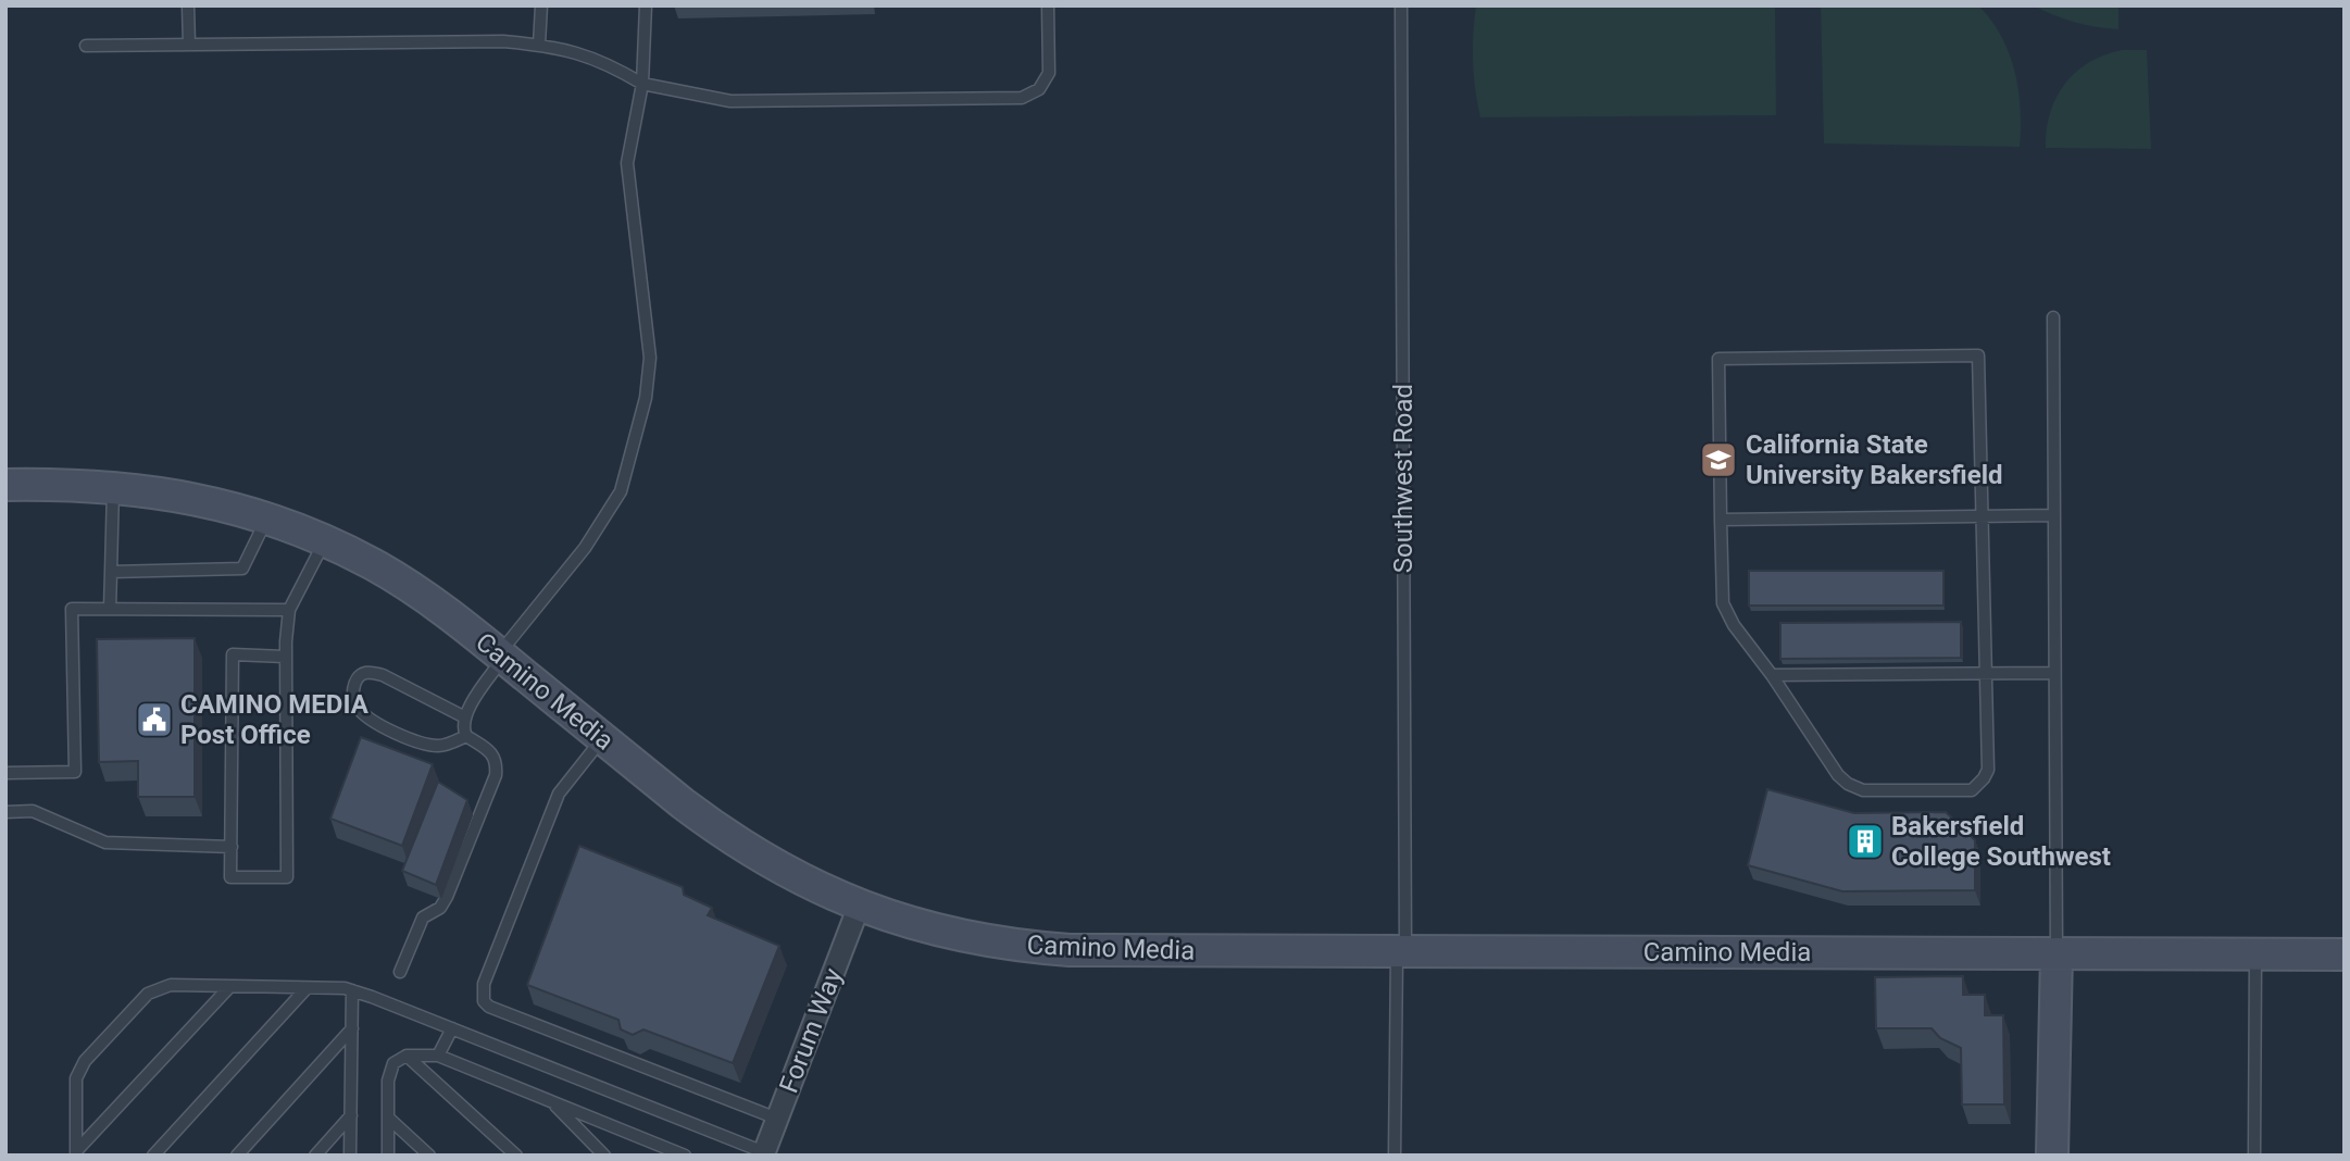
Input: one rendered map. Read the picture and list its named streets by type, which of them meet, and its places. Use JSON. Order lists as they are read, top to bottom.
{
  "streets": {
    "street": ["Camino Media", "Forum Way"],
    "lane": ["Southwest Road"]
  },
  "crossings": [
    ["Southwest Road", "Camino Media"],
    ["Camino Media", "Forum Way"]
  ],
  "places": {
    "school or university": ["California State University Bakersfield"],
    "public building": ["CAMINO MEDIA Post Office"],
    "building": ["Bakersfield College Southwest"]
  }
}
